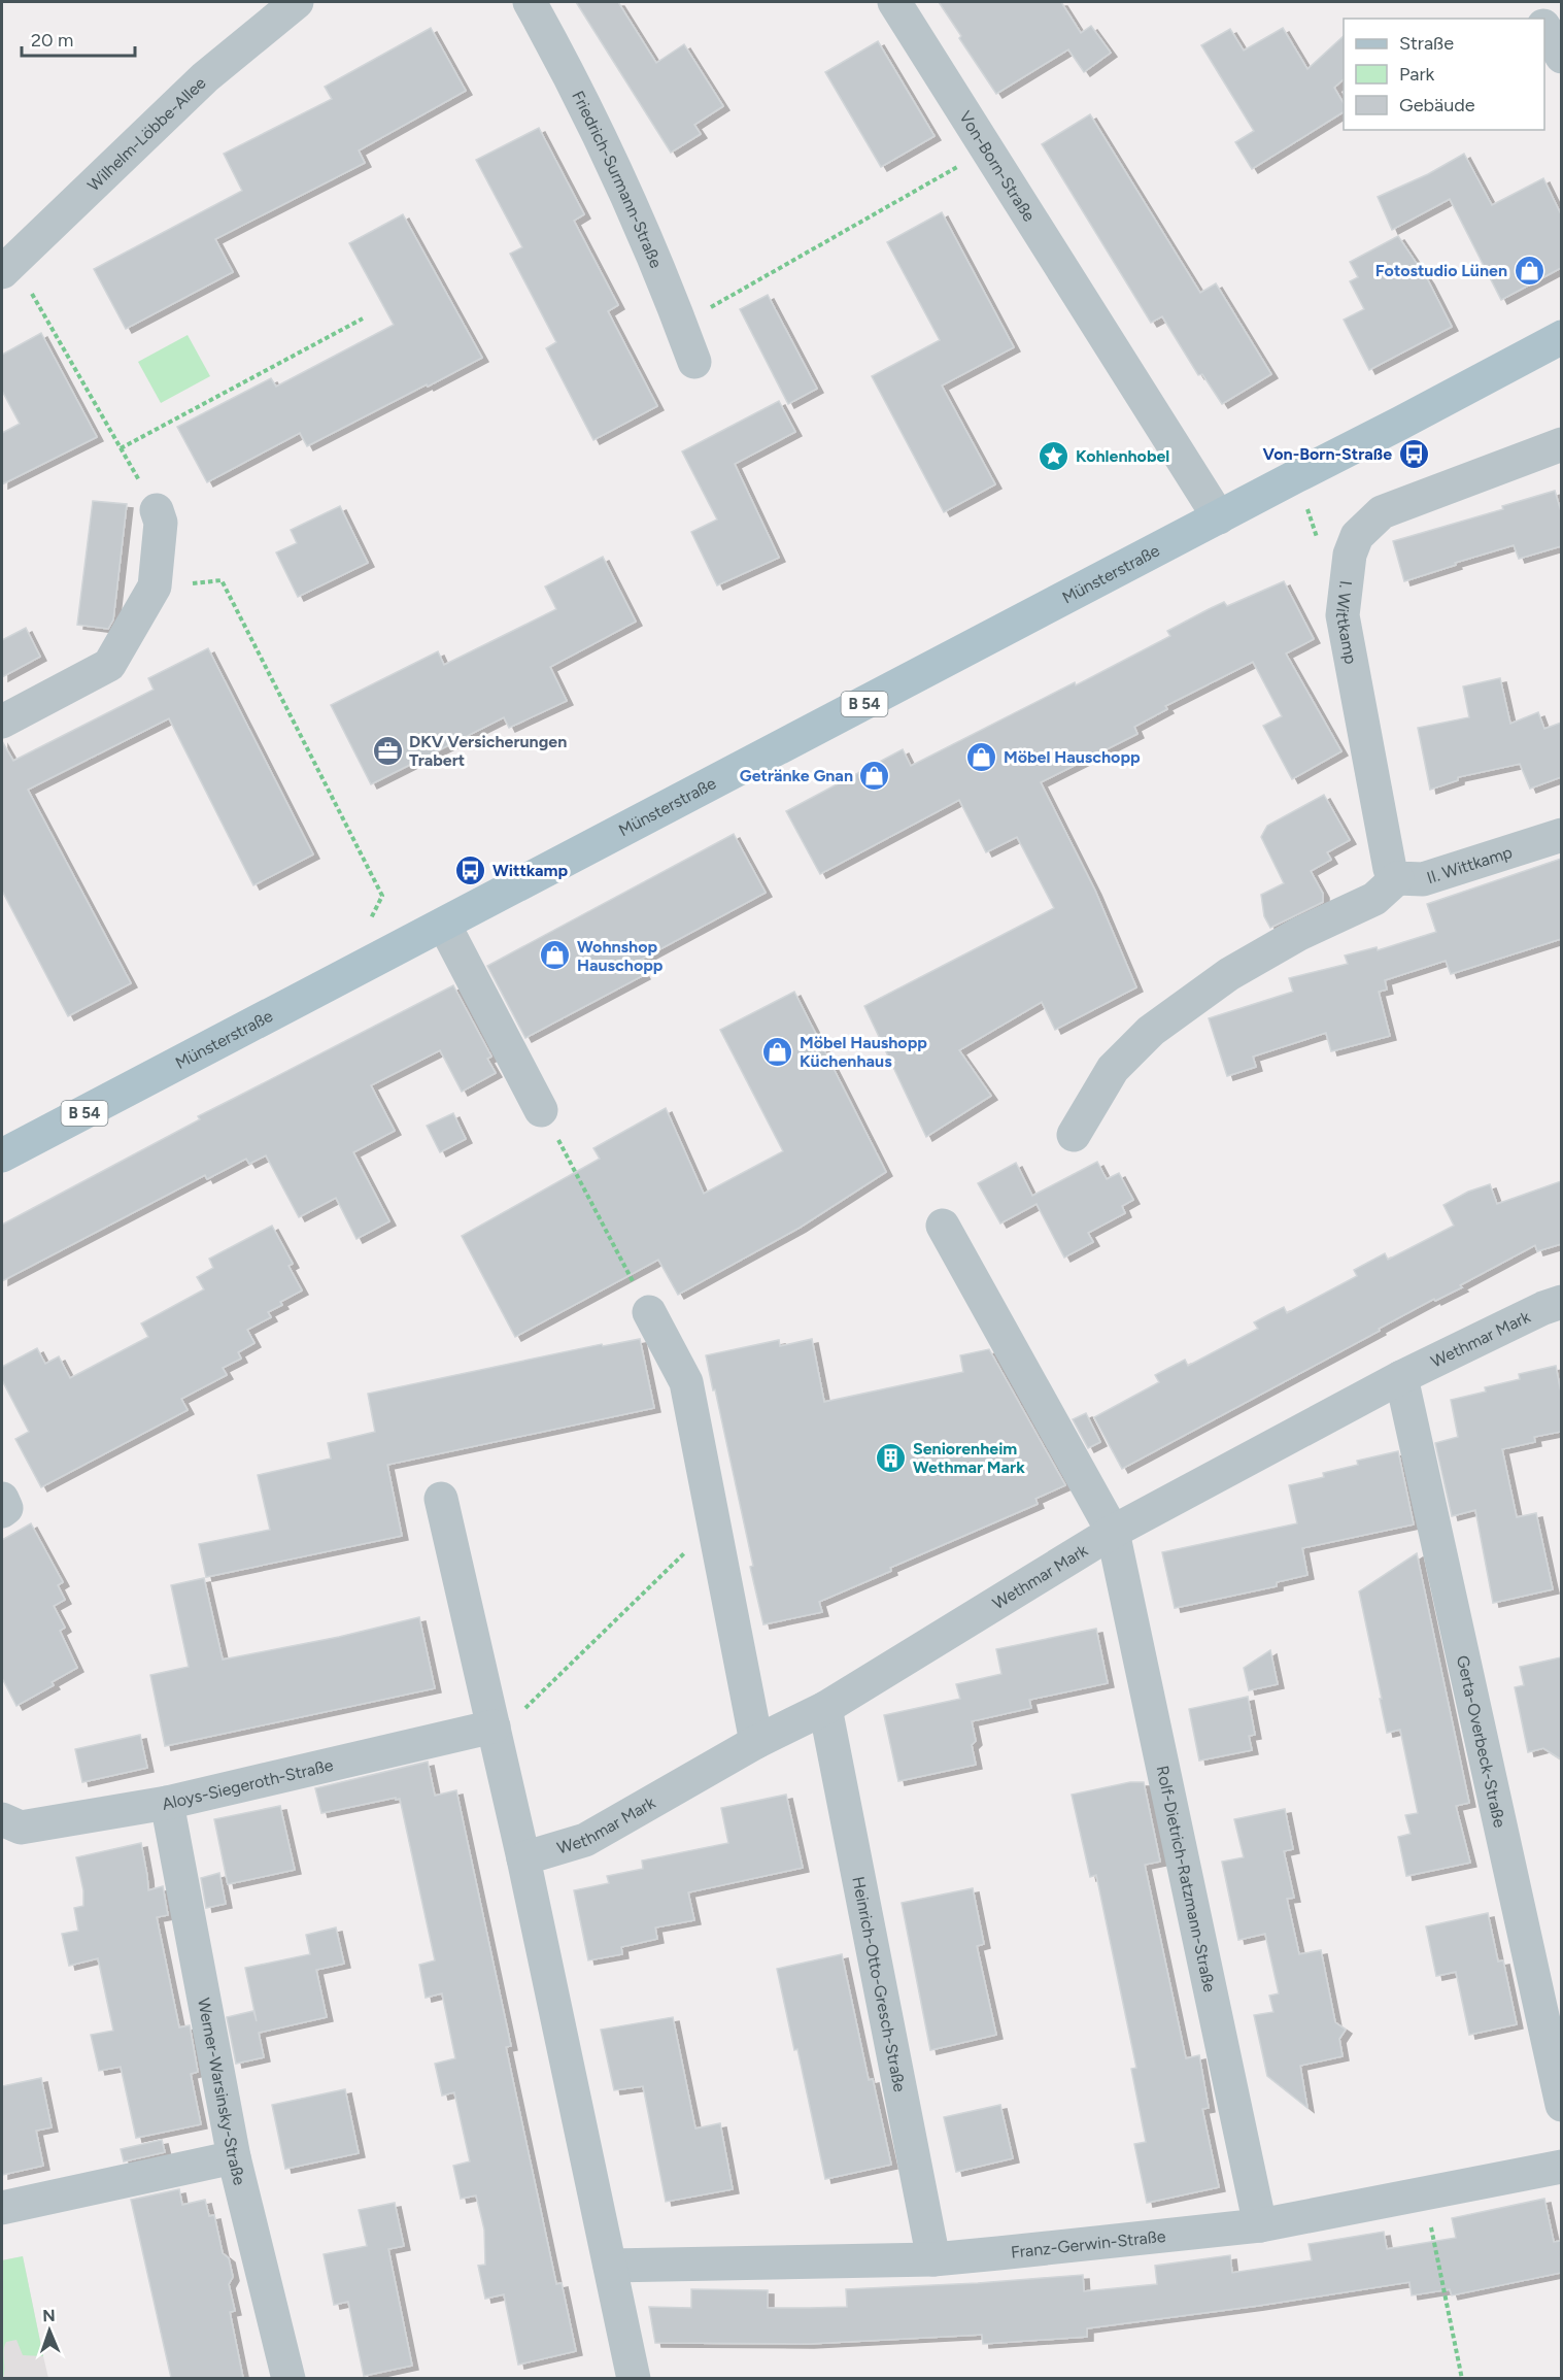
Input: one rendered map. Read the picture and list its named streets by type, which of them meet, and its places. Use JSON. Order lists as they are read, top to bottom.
{
  "streets": {
    "main road": ["Münsterstraße", "B 54"],
    "street": [
      "Wilhelm-Löbbe-Allee",
      "Von-Born-Straße",
      "Friedrich-Surmann-Straße",
      "I. Wittkamp",
      "II. Wittkamp",
      "Wethmar Mark",
      "Gerta-Overbeck-Straße",
      "Aloys-Siegeroth-Straße",
      "Rolf-Dietrich-Ratzmann-Straße",
      "Heinrich-Otto-Gresch-Straße",
      "Werner-Warsinsky-Straße",
      "Franz-Gerwin-Straße"
    ]
  },
  "crossings": [
    ["Von-Born-Straße", "Münsterstraße"],
    ["I. Wittkamp", "II. Wittkamp"],
    ["Wethmar Mark", "Gerta-Overbeck-Straße"],
    ["Wethmar Mark", "Rolf-Dietrich-Ratzmann-Straße"],
    ["Wethmar Mark", "Heinrich-Otto-Gresch-Straße"],
    ["Aloys-Siegeroth-Straße", "Werner-Warsinsky-Straße"],
    ["Rolf-Dietrich-Ratzmann-Straße", "Franz-Gerwin-Straße"],
    ["Heinrich-Otto-Gresch-Straße", "Franz-Gerwin-Straße"]
  ],
  "places": {
    "shop": [
      "Fotostudio Lünen",
      "Möbel Hauschopp",
      "Getränke Gnan",
      "Wohnshop Hauschopp",
      "Möbel Haushopp Küchenhaus"
    ],
    "bus stop": ["Von-Born-Straße", "Wittkamp"],
    "place": ["Kohlenhobel"],
    "office": ["DKV Versicherungen Trabert"],
    "building": ["Seniorenheim Wethmar Mark"]
  },
  "legend": ["Straße", "Park", "Gebäude"],
  "scale_bar": "20 m",
  "north": "top"
}
